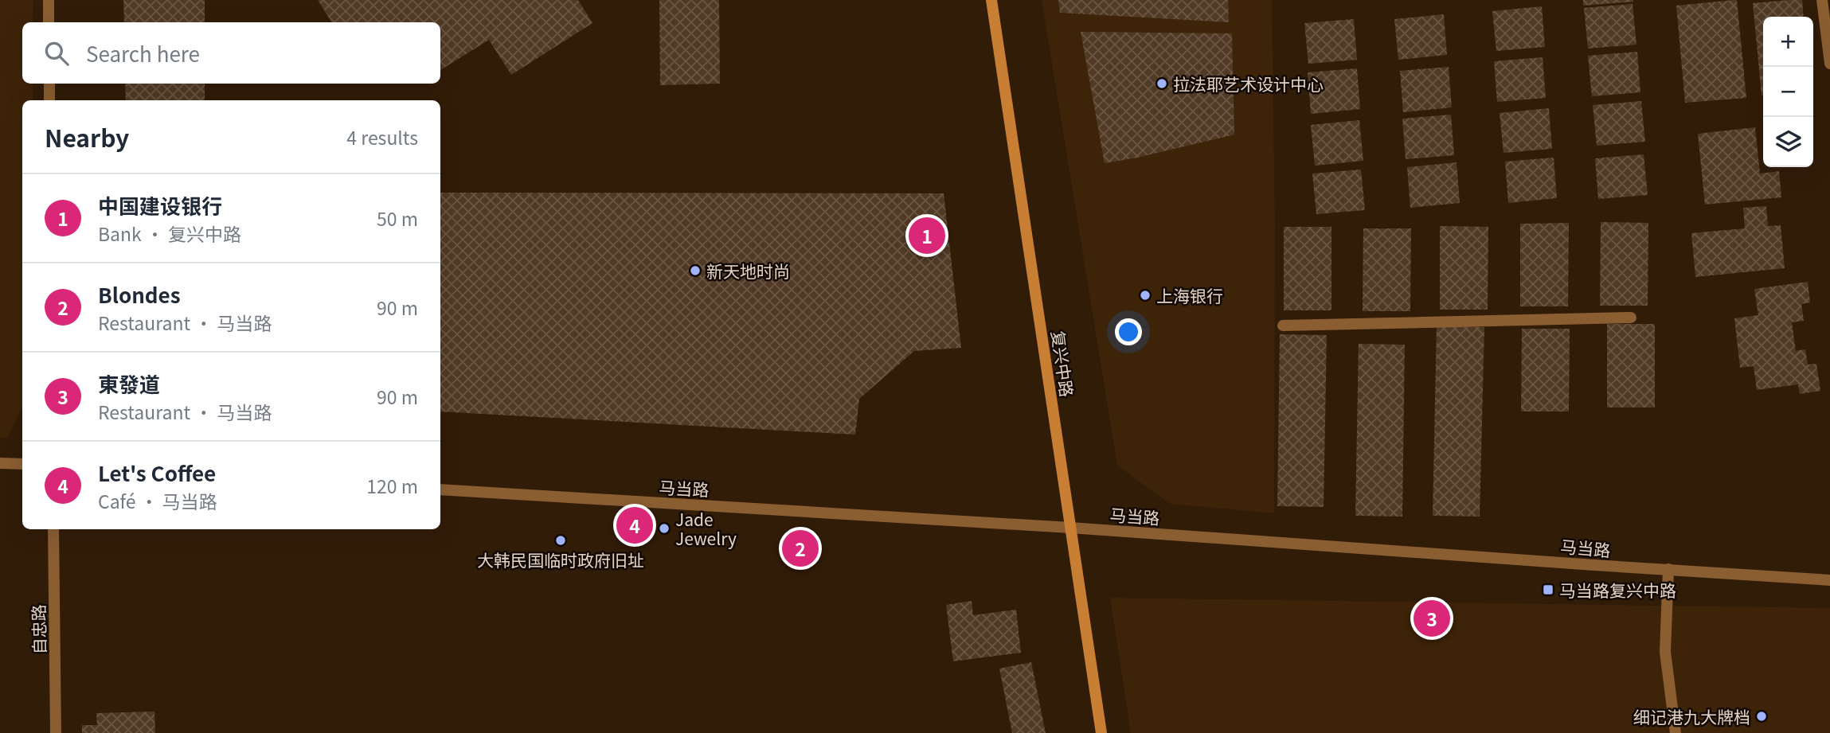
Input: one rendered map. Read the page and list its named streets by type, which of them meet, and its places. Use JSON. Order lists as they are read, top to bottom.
{
  "streets": {
    "main road": ["复兴中路"],
    "street": ["马当路", "自忠路"]
  },
  "crossings": [
    ["复兴中路", "马当路"]
  ],
  "places": {
    "other": [
      "拉法耶艺术设计中心",
      "新天地时尚",
      "上海银行",
      "Jade Jewelry",
      "大韩民国临时政府旧址",
      "细记港九大牌档"
    ],
    "transit": ["马当路复兴中路"]
  },
  "page": {
    "map_buttons": ["+", "−"],
    "search": "Search here",
    "heading": ["Nearby", "4 results"],
    "list": [
      {
        "mark": "1",
        "name": "中国建设银行",
        "note": "Bank · 复兴中路",
        "value": "50 m"
      },
      {
        "mark": "2",
        "name": "Blondes",
        "note": "Restaurant · 马当路",
        "value": "90 m"
      },
      {
        "mark": "3",
        "name": "東發道",
        "note": "Restaurant · 马当路",
        "value": "90 m"
      },
      {
        "mark": "4",
        "name": "Let's Coffee",
        "note": "Café · 马当路",
        "value": "120 m"
      }
    ],
    "pins": [
      "1",
      "4",
      "2",
      "3"
    ]
  }
}
